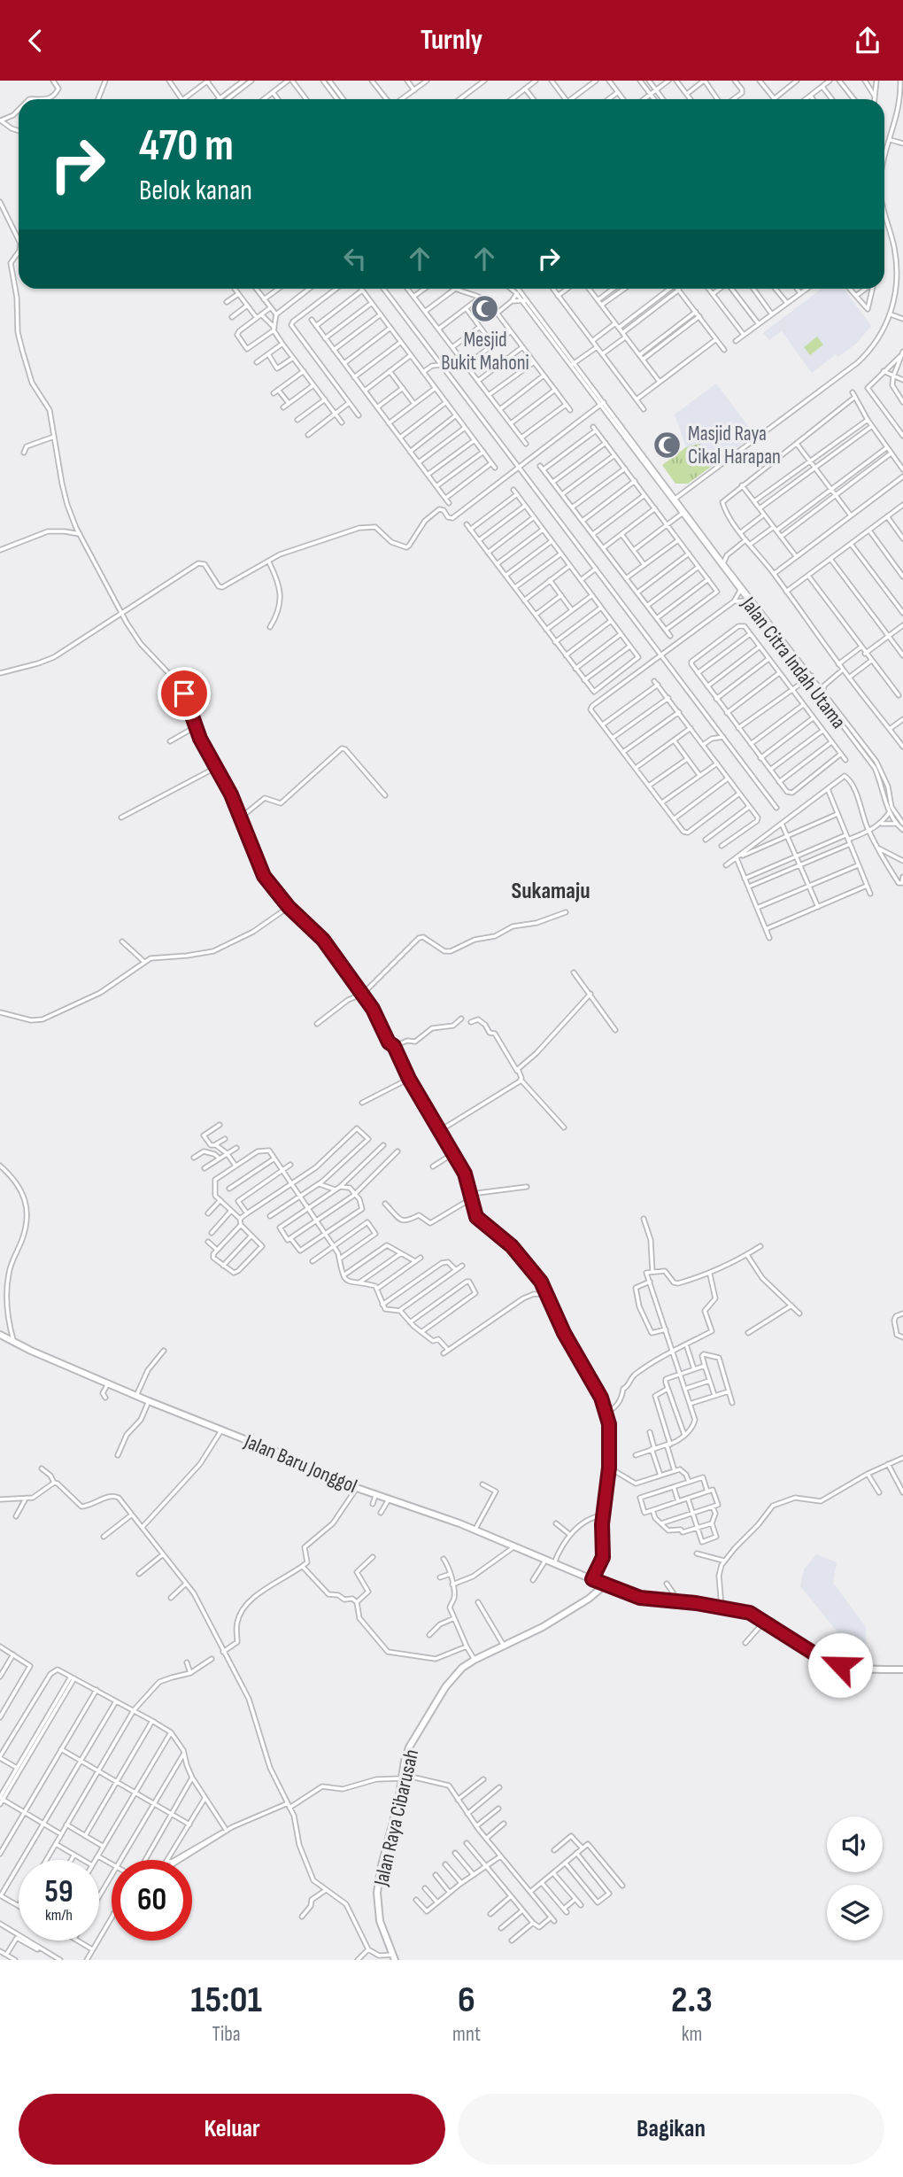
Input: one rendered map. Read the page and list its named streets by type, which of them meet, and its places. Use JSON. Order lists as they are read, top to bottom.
{
  "streets": {
    "main road": ["Jalan Baru Jonggol", "Jalan Raya Cibarusah"],
    "street": ["Jalan Citra Indah Utama"]
  },
  "crossings": [
    ["Jalan Baru Jonggol", "Jalan Raya Cibarusah"]
  ],
  "districts": ["Sukamaju"],
  "places": {
    "mosque": ["Mesjid Bukit Mahoni", "Masjid Raya Cikal Harapan"]
  },
  "page": {
    "header": "Turnly",
    "turn": ["470 m", "Belok kanan"],
    "speed": "59 km/h",
    "limit": "60",
    "eta": [
      "15:01",
      "Tiba",
      "6",
      "mnt",
      "2.3",
      "km"
    ],
    "buttons": ["Keluar", "Bagikan"]
  }
}
